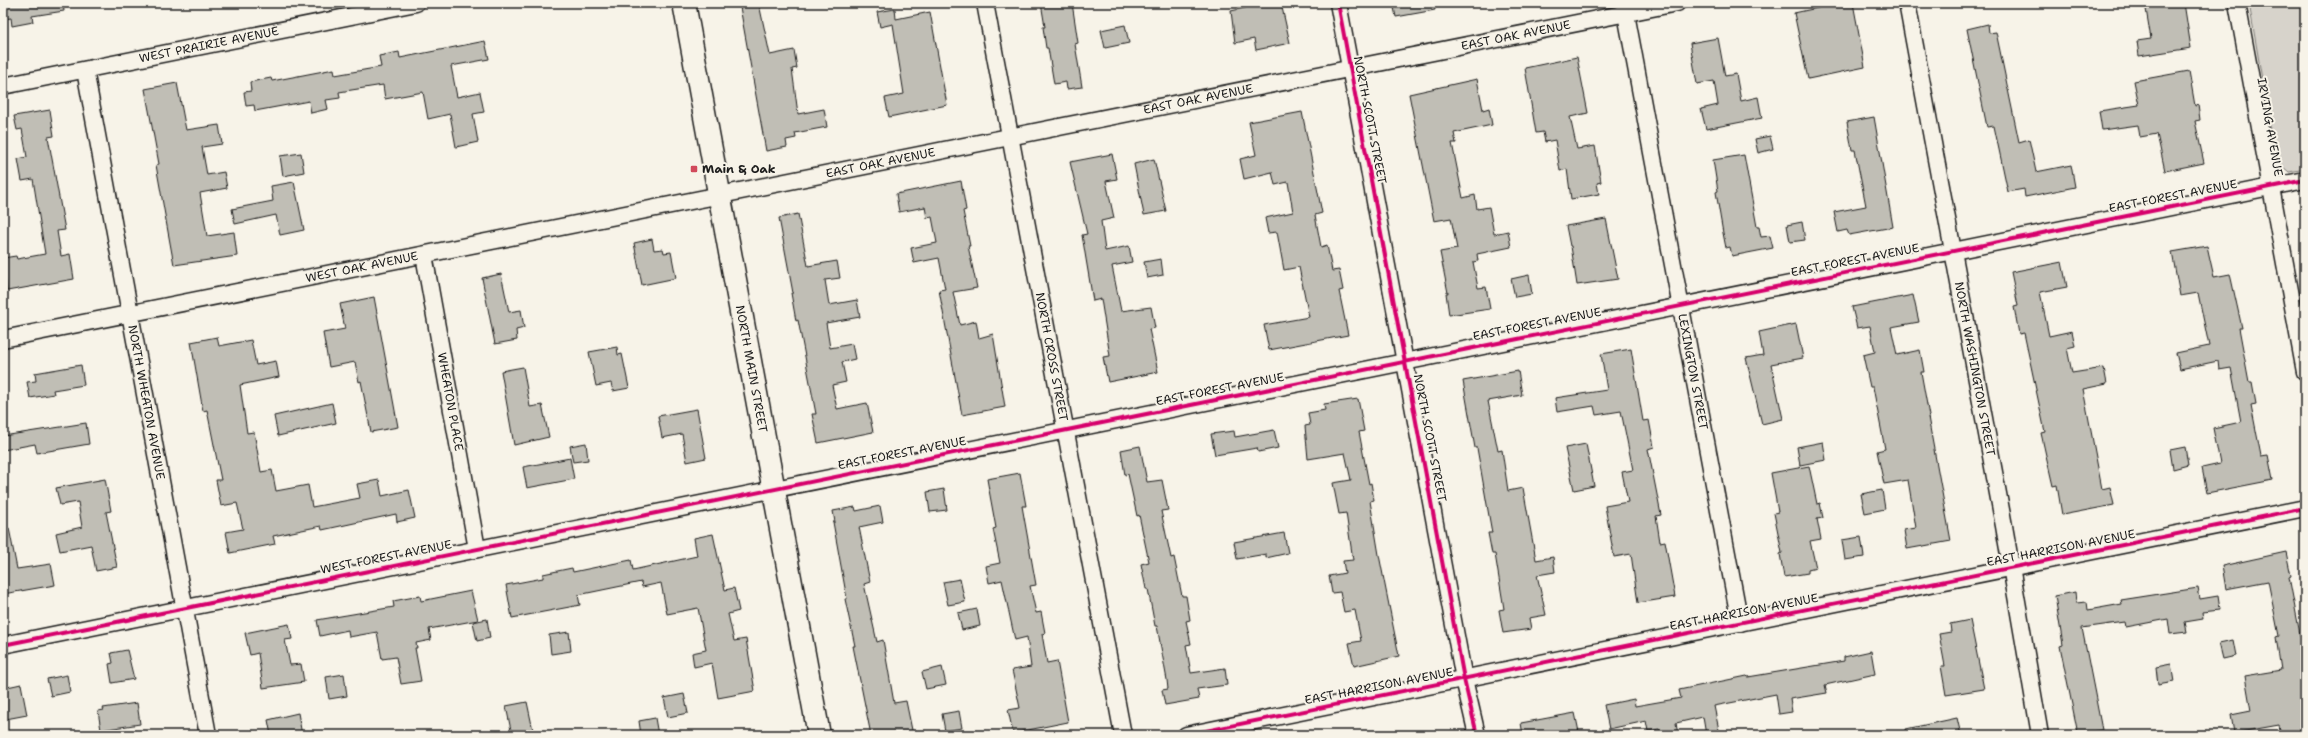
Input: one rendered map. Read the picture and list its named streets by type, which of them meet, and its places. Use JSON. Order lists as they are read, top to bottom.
{
  "streets": {
    "street": [
      "EAST OAK AVENUE",
      "WEST PRAIRIE AVENUE",
      "NORTH SCOTT STREET",
      "IRVING AVENUE",
      "EAST FOREST AVENUE",
      "WEST OAK AVENUE",
      "NORTH CROSS STREET",
      "NORTH MAIN STREET",
      "NORTH WASHINGTON STREET",
      "LEXINGTON STREET",
      "NORTH WHEATON AVENUE",
      "WHEATON PLACE",
      "EAST HARRISON AVENUE",
      "WEST FOREST AVENUE"
    ]
  },
  "crossings": [
    ["EAST OAK AVENUE", "NORTH SCOTT STREET"],
    ["EAST OAK AVENUE", "WEST OAK AVENUE"],
    ["EAST OAK AVENUE", "NORTH CROSS STREET"],
    ["EAST OAK AVENUE", "NORTH MAIN STREET"],
    ["EAST OAK AVENUE", "LEXINGTON STREET"],
    ["WEST PRAIRIE AVENUE", "NORTH WHEATON AVENUE"],
    ["NORTH SCOTT STREET", "EAST FOREST AVENUE"],
    ["NORTH SCOTT STREET", "EAST HARRISON AVENUE"],
    ["IRVING AVENUE", "EAST FOREST AVENUE"],
    ["EAST FOREST AVENUE", "NORTH CROSS STREET"],
    ["EAST FOREST AVENUE", "NORTH MAIN STREET"],
    ["EAST FOREST AVENUE", "NORTH WASHINGTON STREET"],
    ["EAST FOREST AVENUE", "LEXINGTON STREET"],
    ["EAST FOREST AVENUE", "WEST FOREST AVENUE"],
    ["WEST OAK AVENUE", "NORTH MAIN STREET"],
    ["WEST OAK AVENUE", "NORTH WHEATON AVENUE"],
    ["WEST OAK AVENUE", "WHEATON PLACE"],
    ["NORTH MAIN STREET", "WEST FOREST AVENUE"],
    ["NORTH WASHINGTON STREET", "EAST HARRISON AVENUE"],
    ["LEXINGTON STREET", "EAST HARRISON AVENUE"],
    ["NORTH WHEATON AVENUE", "WEST FOREST AVENUE"],
    ["WHEATON PLACE", "WEST FOREST AVENUE"]
  ],
  "places": {
    "transit": ["Main & Oak"]
  }
}
